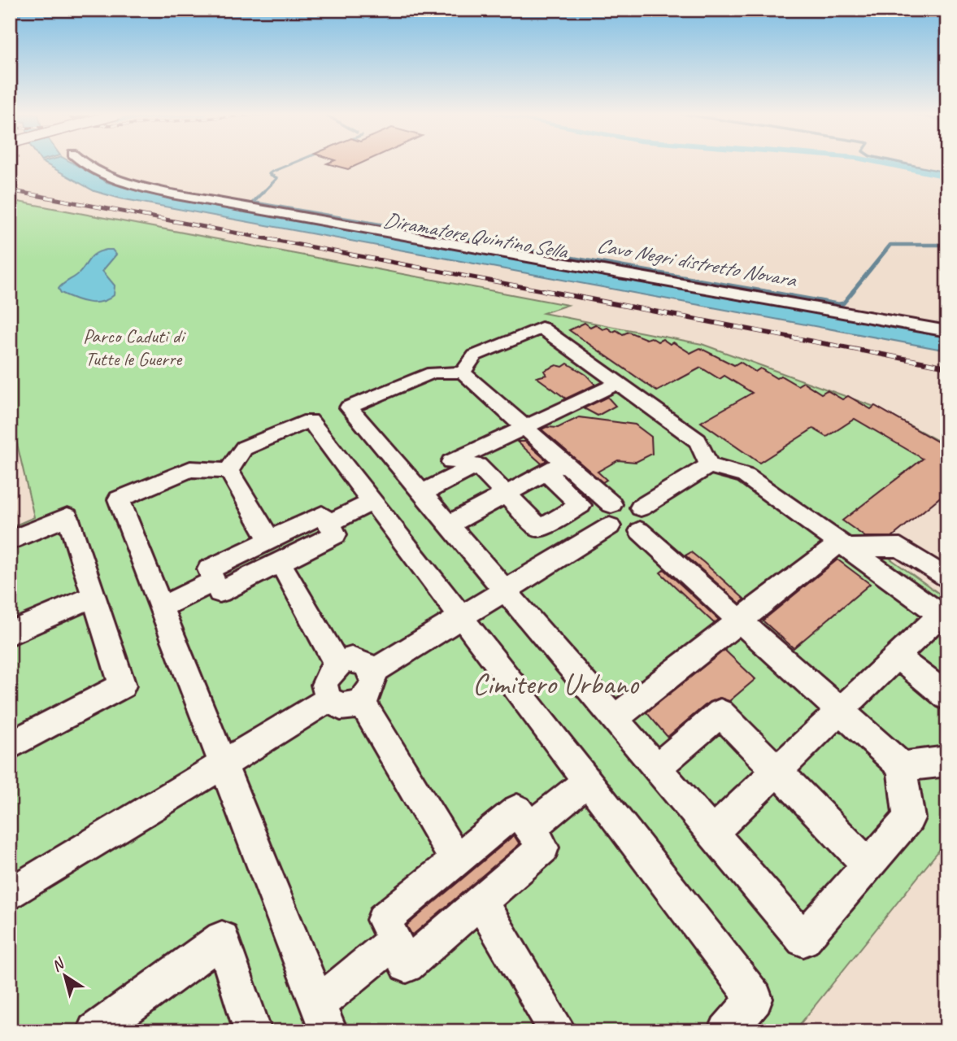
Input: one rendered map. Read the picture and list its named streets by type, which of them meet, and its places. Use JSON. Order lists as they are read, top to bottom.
{
  "water": ["Diramatore Quintino Sella", "Cavo Negri distretto Novara"],
  "parks": ["Parco Caduti di Tutte le Guerre", "Cimitero Urbano"],
  "north": "top left"
}
